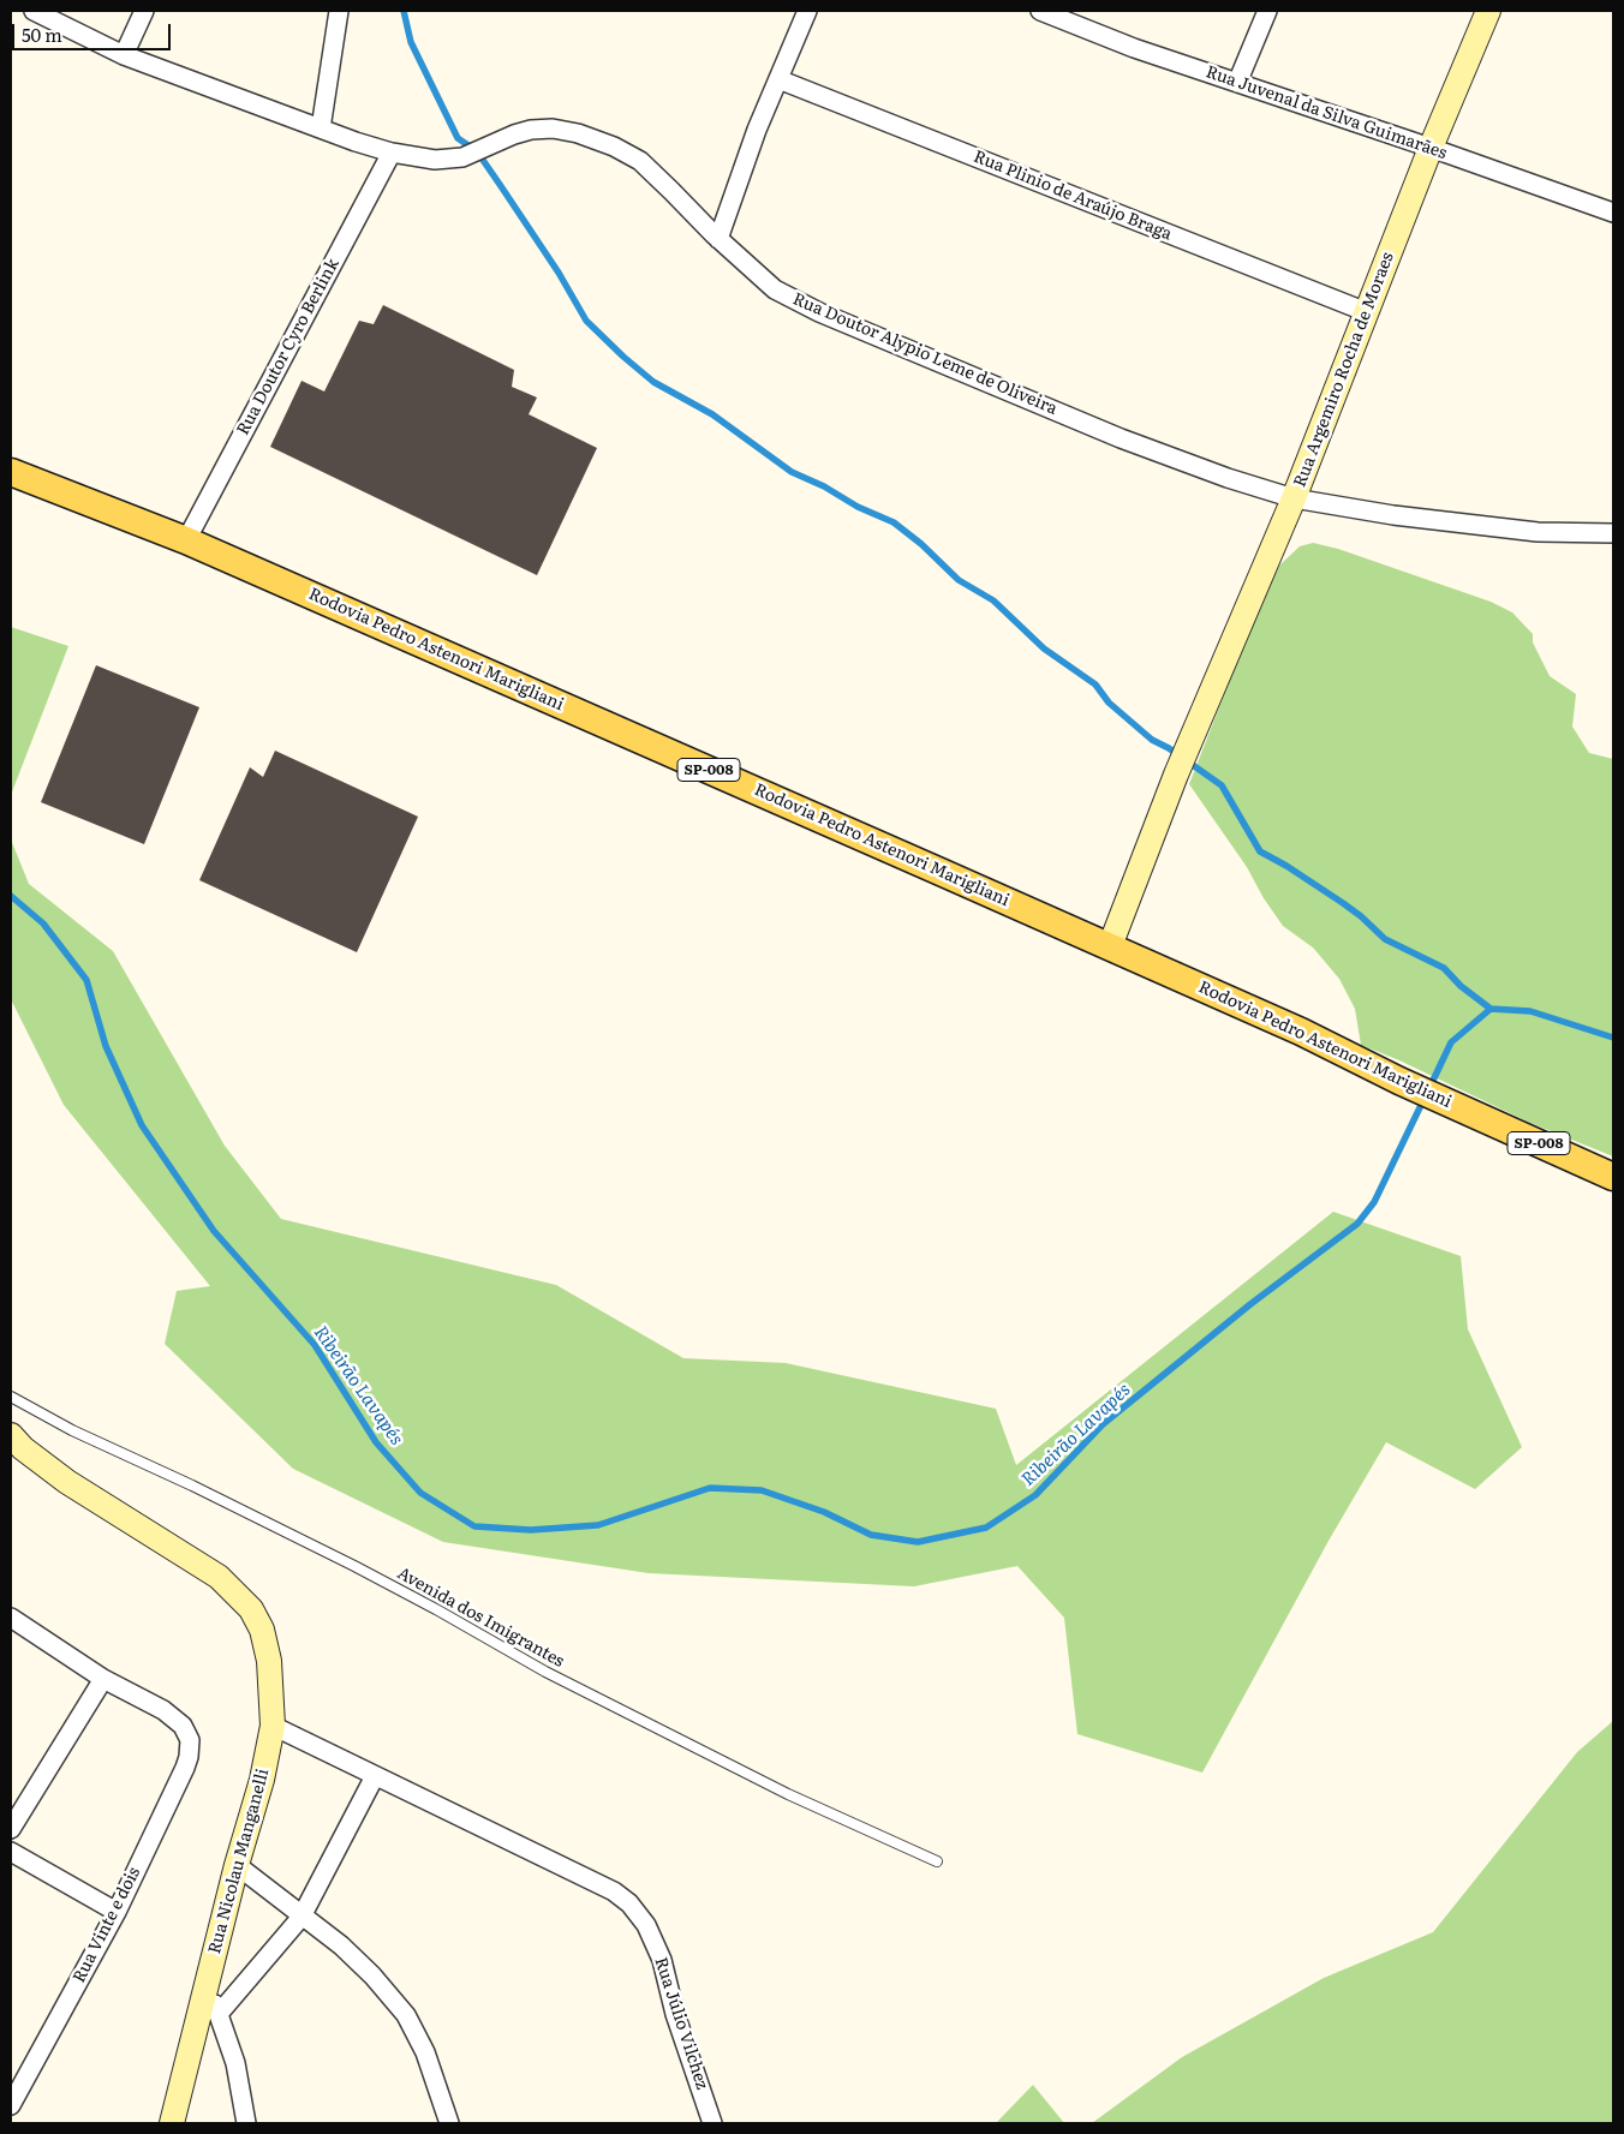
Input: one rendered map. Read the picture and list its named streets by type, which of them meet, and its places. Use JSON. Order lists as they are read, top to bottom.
{
  "streets": {
    "main road": ["Rodovia Pedro Astenori Marigliani", "SP-008"],
    "street": [
      "Rua Juvenal da Silva Guimarães",
      "Rua Plinio de Araújo Braga",
      "Rua Doutor Cyro Berlink",
      "Rua Doutor Alypio Leme de Oliveira",
      "Rua Argemiro Rocha de Moraes",
      "Rua Nicolau Manganelli",
      "Rua Vinte e dois",
      "Rua Júlio Vilchez"
    ],
    "lane": ["Avenida dos Imigrantes"]
  },
  "crossings": [
    ["Rua Juvenal da Silva Guimarães", "Rua Argemiro Rocha de Moraes"],
    ["Rua Plinio de Araújo Braga", "Rua Argemiro Rocha de Moraes"],
    ["Rua Doutor Cyro Berlink", "Rua Doutor Alypio Leme de Oliveira"],
    ["Rua Doutor Cyro Berlink", "Rodovia Pedro Astenori Marigliani"],
    ["Rua Doutor Alypio Leme de Oliveira", "Rua Argemiro Rocha de Moraes"],
    ["Rua Argemiro Rocha de Moraes", "Rodovia Pedro Astenori Marigliani"],
    ["Rua Nicolau Manganelli", "Rua Júlio Vilchez"]
  ],
  "water": ["Ribeirão Lavapés"],
  "scale_bar": "50 m"
}
